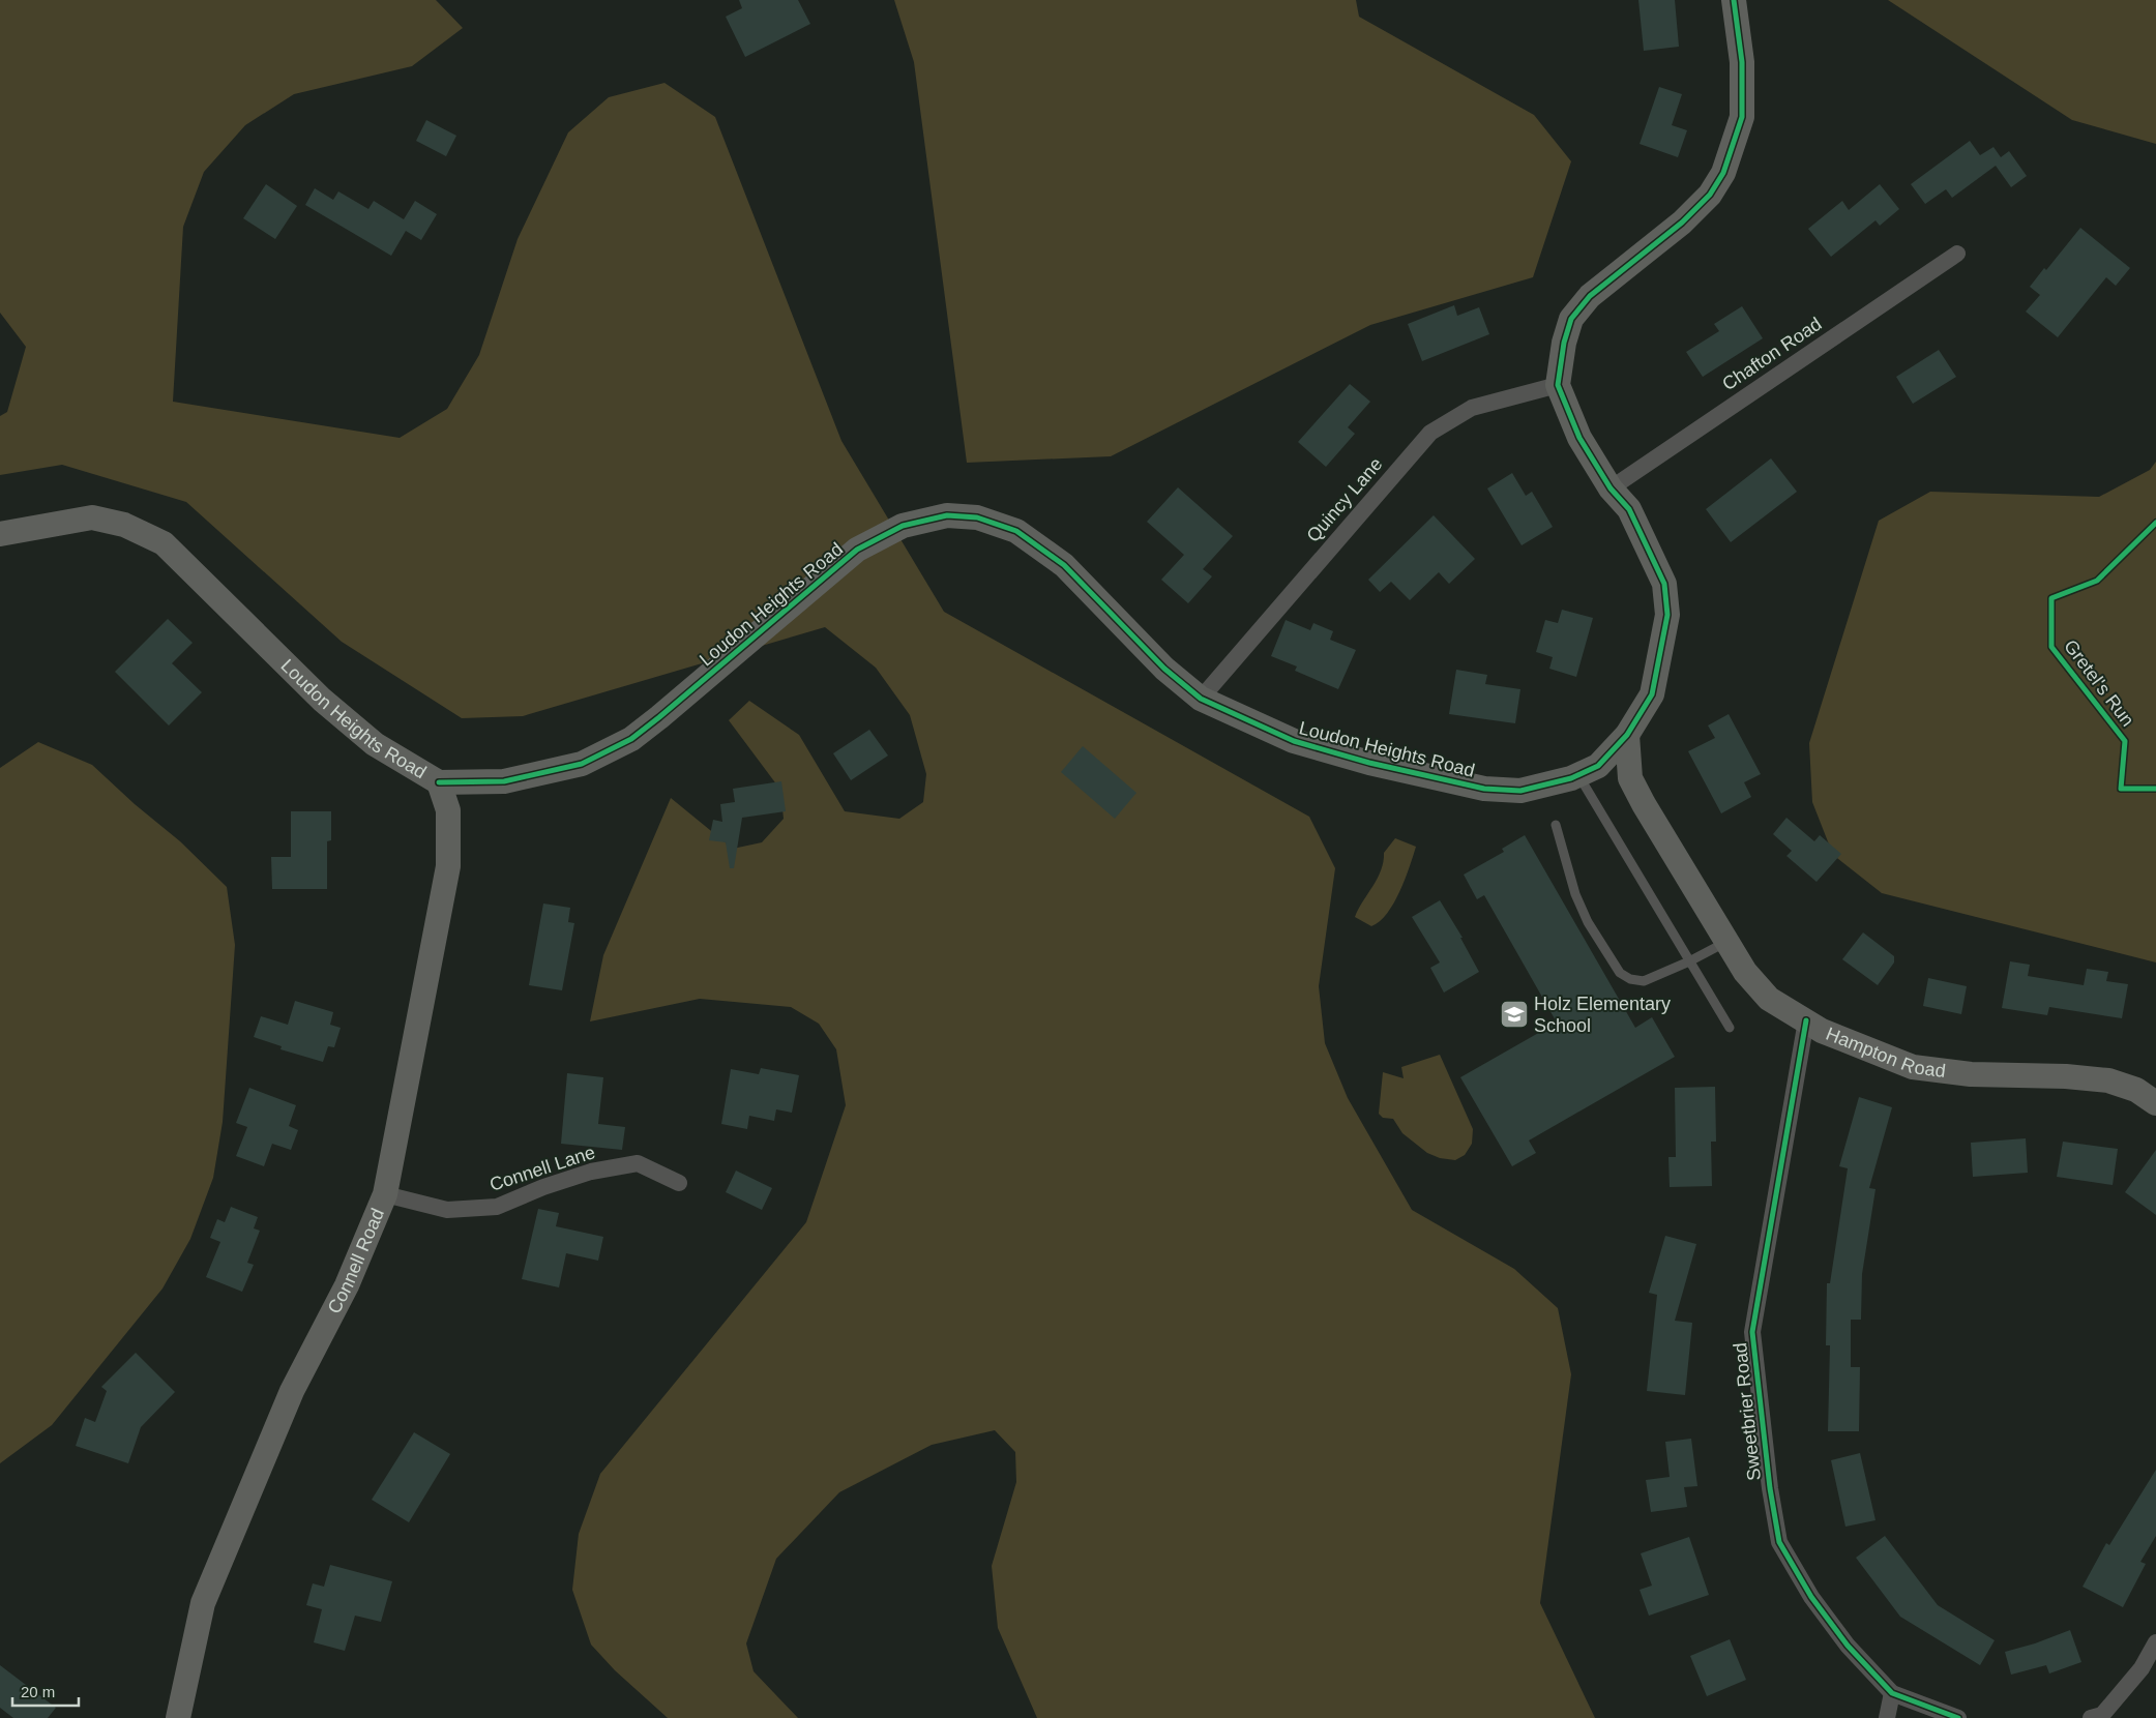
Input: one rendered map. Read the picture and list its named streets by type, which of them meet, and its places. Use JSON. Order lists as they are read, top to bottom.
{
  "streets": {
    "street": [
      "Chafton Road",
      "Quincy Lane",
      "Loudon Heights Road",
      "Hampton Road",
      "Connell Lane",
      "Connell Road",
      "Sweetbrier Road"
    ],
    "cycle path": ["Gretel's Run"]
  },
  "crossings": [
    ["Chafton Road", "Loudon Heights Road"],
    ["Quincy Lane", "Loudon Heights Road"],
    ["Loudon Heights Road", "Hampton Road"],
    ["Loudon Heights Road", "Connell Road"],
    ["Hampton Road", "Sweetbrier Road"],
    ["Connell Lane", "Connell Road"]
  ],
  "places": {
    "school or university": ["Holz Elementary School"]
  },
  "scale_bar": "20 m"
}
